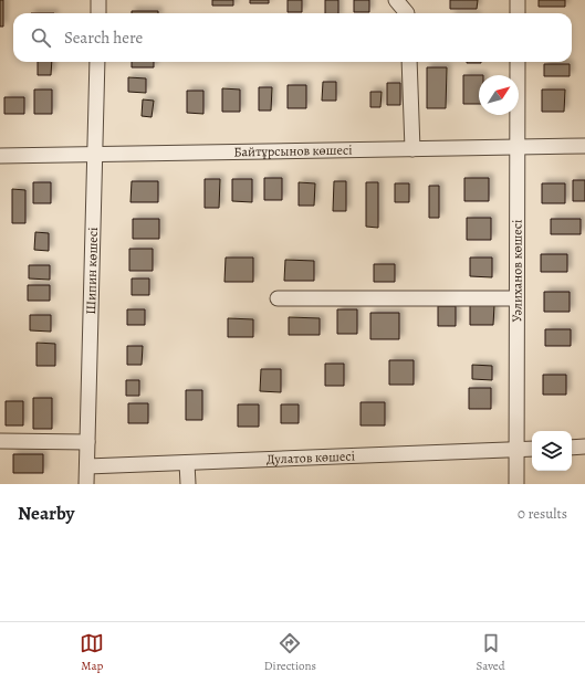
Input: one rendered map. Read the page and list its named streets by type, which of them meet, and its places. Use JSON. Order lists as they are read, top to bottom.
{
  "streets": {
    "street": [
      "Байтұрсынов көшесі",
      "Шипин көшесі",
      "Уәлиханов көшесі",
      "Дулатов көшесі"
    ]
  },
  "crossings": [
    ["Байтұрсынов көшесі", "Шипин көшесі"],
    ["Байтұрсынов көшесі", "Уәлиханов көшесі"],
    ["Шипин көшесі", "Дулатов көшесі"],
    ["Уәлиханов көшесі", "Дулатов көшесі"]
  ],
  "north": "top right",
  "page": {
    "search": "Search here",
    "heading": ["Nearby", "0 results"],
    "nav": ["Map", "Directions", "Saved"]
  }
}
